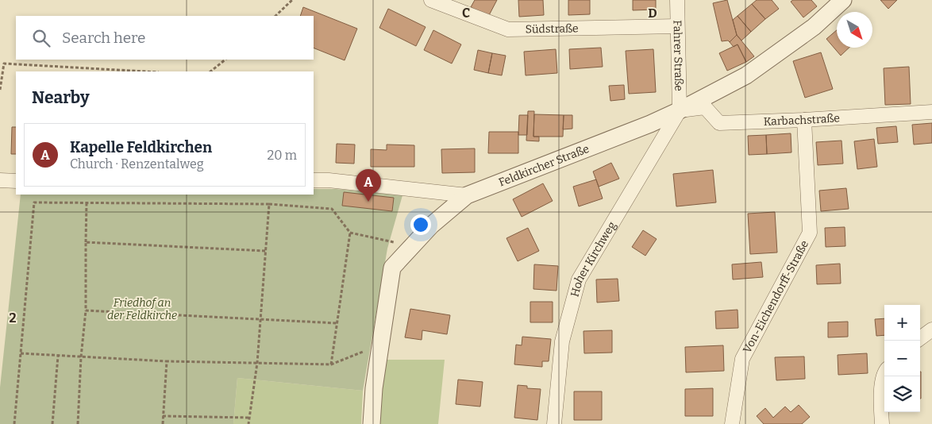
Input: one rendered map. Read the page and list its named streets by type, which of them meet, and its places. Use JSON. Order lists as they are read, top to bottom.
{
  "streets": {
    "street": [
      "Südstraße",
      "Fahrer Straße",
      "Karbachstraße",
      "Feldkircher Straße",
      "Hoher Kirchweg",
      "Von-Eichendorff-Straße"
    ]
  },
  "crossings": [
    ["Südstraße", "Fahrer Straße"],
    ["Fahrer Straße", "Karbachstraße"],
    ["Fahrer Straße", "Feldkircher Straße"],
    ["Fahrer Straße", "Hoher Kirchweg"],
    ["Karbachstraße", "Feldkircher Straße"],
    ["Karbachstraße", "Hoher Kirchweg"],
    ["Karbachstraße", "Von-Eichendorff-Straße"],
    ["Feldkircher Straße", "Hoher Kirchweg"]
  ],
  "parks": ["Friedhof an der Feldkirche"],
  "north": "bottom right",
  "page": {
    "search": "Search here",
    "heading": "Nearby",
    "list": [
      {
        "mark": "A",
        "name": "Kapelle Feldkirchen",
        "note": "Church · Renzentalweg",
        "value": "20 m"
      }
    ],
    "pins": "A",
    "map_buttons": ["+", "−"]
  },
  "grid": {
    "columns": ["C", "D"],
    "rows": ["2"]
  }
}
